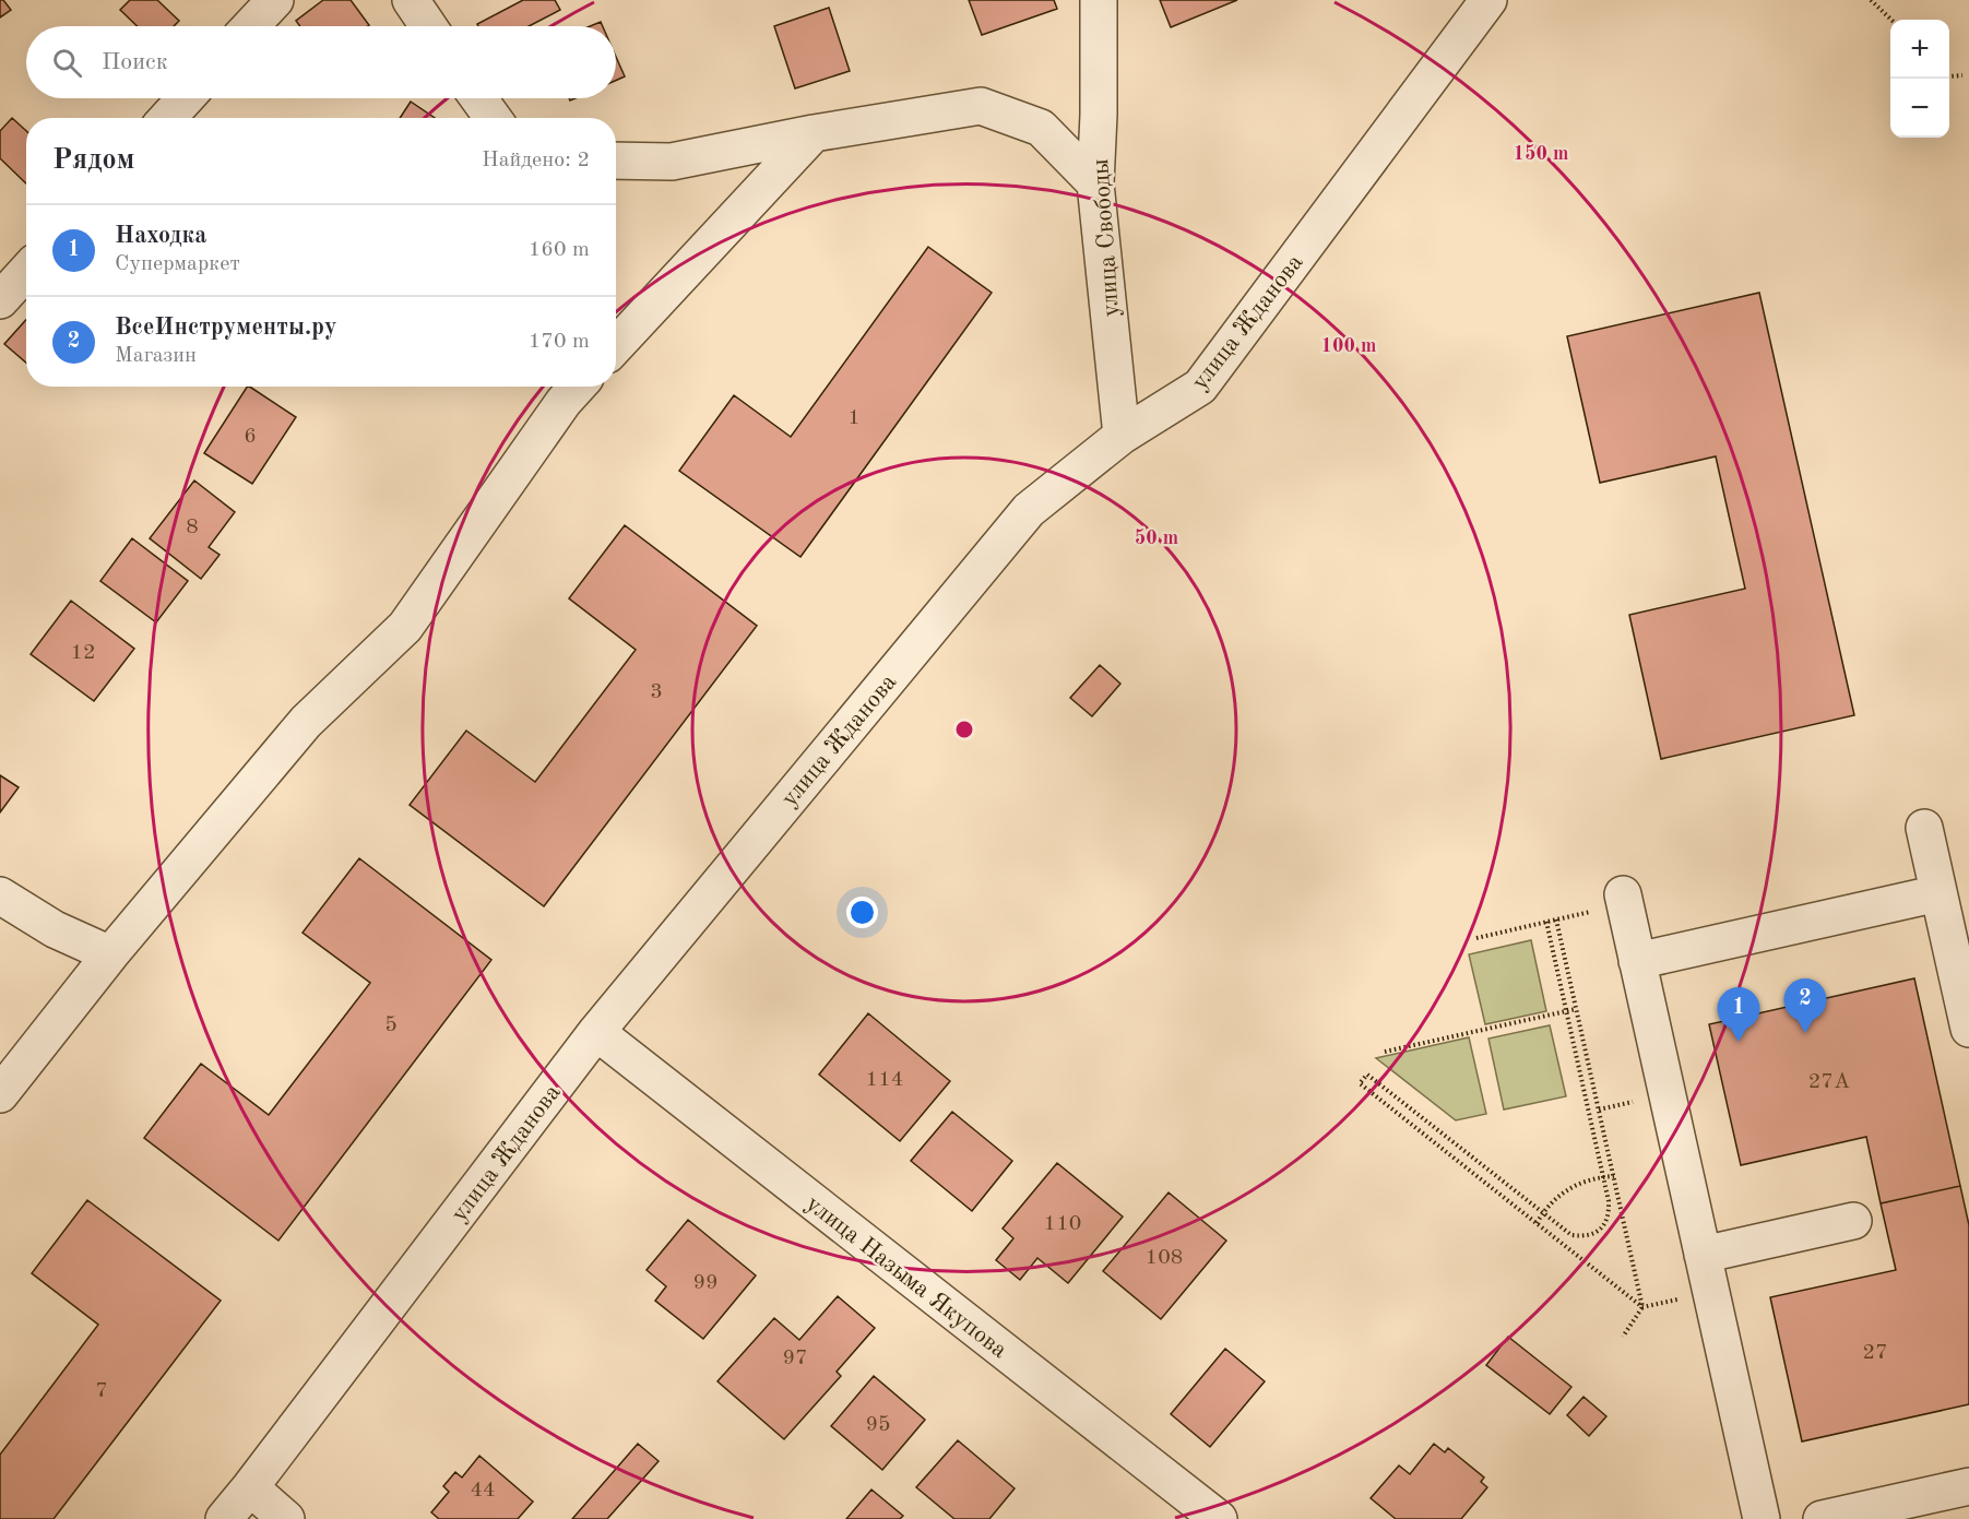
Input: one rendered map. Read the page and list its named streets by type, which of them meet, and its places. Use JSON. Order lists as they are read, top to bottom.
{
  "streets": {
    "street": ["улица Свободы", "улица Жданова", "улица Назыма Якупова"]
  },
  "crossings": [
    ["улица Свободы", "улица Жданова"],
    ["улица Жданова", "улица Назыма Якупова"]
  ],
  "house_numbers": [
    "1",
    "6",
    "8",
    "12",
    "3",
    "5",
    "114",
    "27А",
    "110",
    "108",
    "99",
    "27",
    "97",
    "7",
    "95",
    "44"
  ],
  "page": {
    "map_buttons": ["+", "−"],
    "search": "Поиск",
    "heading": ["Рядом", "Найдено: 2"],
    "list": [
      {
        "mark": "1",
        "name": "Находка",
        "note": "Супермаркет",
        "value": "160 m"
      },
      {
        "mark": "2",
        "name": "ВсеИнструменты.ру",
        "note": "Магазин",
        "value": "170 m"
      }
    ],
    "pins": ["2", "1"]
  },
  "rings": ["150 m", "100 m", "50 m"]
}
